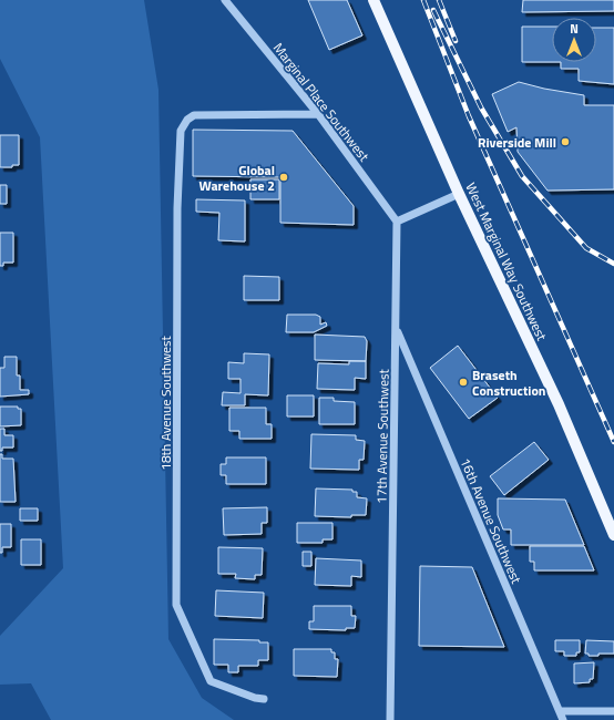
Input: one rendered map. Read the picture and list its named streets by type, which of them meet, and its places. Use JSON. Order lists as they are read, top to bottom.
{
  "streets": {
    "main road": ["West Marginal Way Southwest"],
    "street": [
      "Marginal Place Southwest",
      "18th Avenue Southwest",
      "17th Avenue Southwest",
      "16th Avenue Southwest"
    ]
  },
  "crossings": [
    ["Marginal Place Southwest", "18th Avenue Southwest"],
    ["Marginal Place Southwest", "17th Avenue Southwest"],
    ["17th Avenue Southwest", "16th Avenue Southwest"]
  ],
  "places": ["Riverside Mill", "Global Warehouse 2", "Braseth Construction"],
  "north": "top"
}
